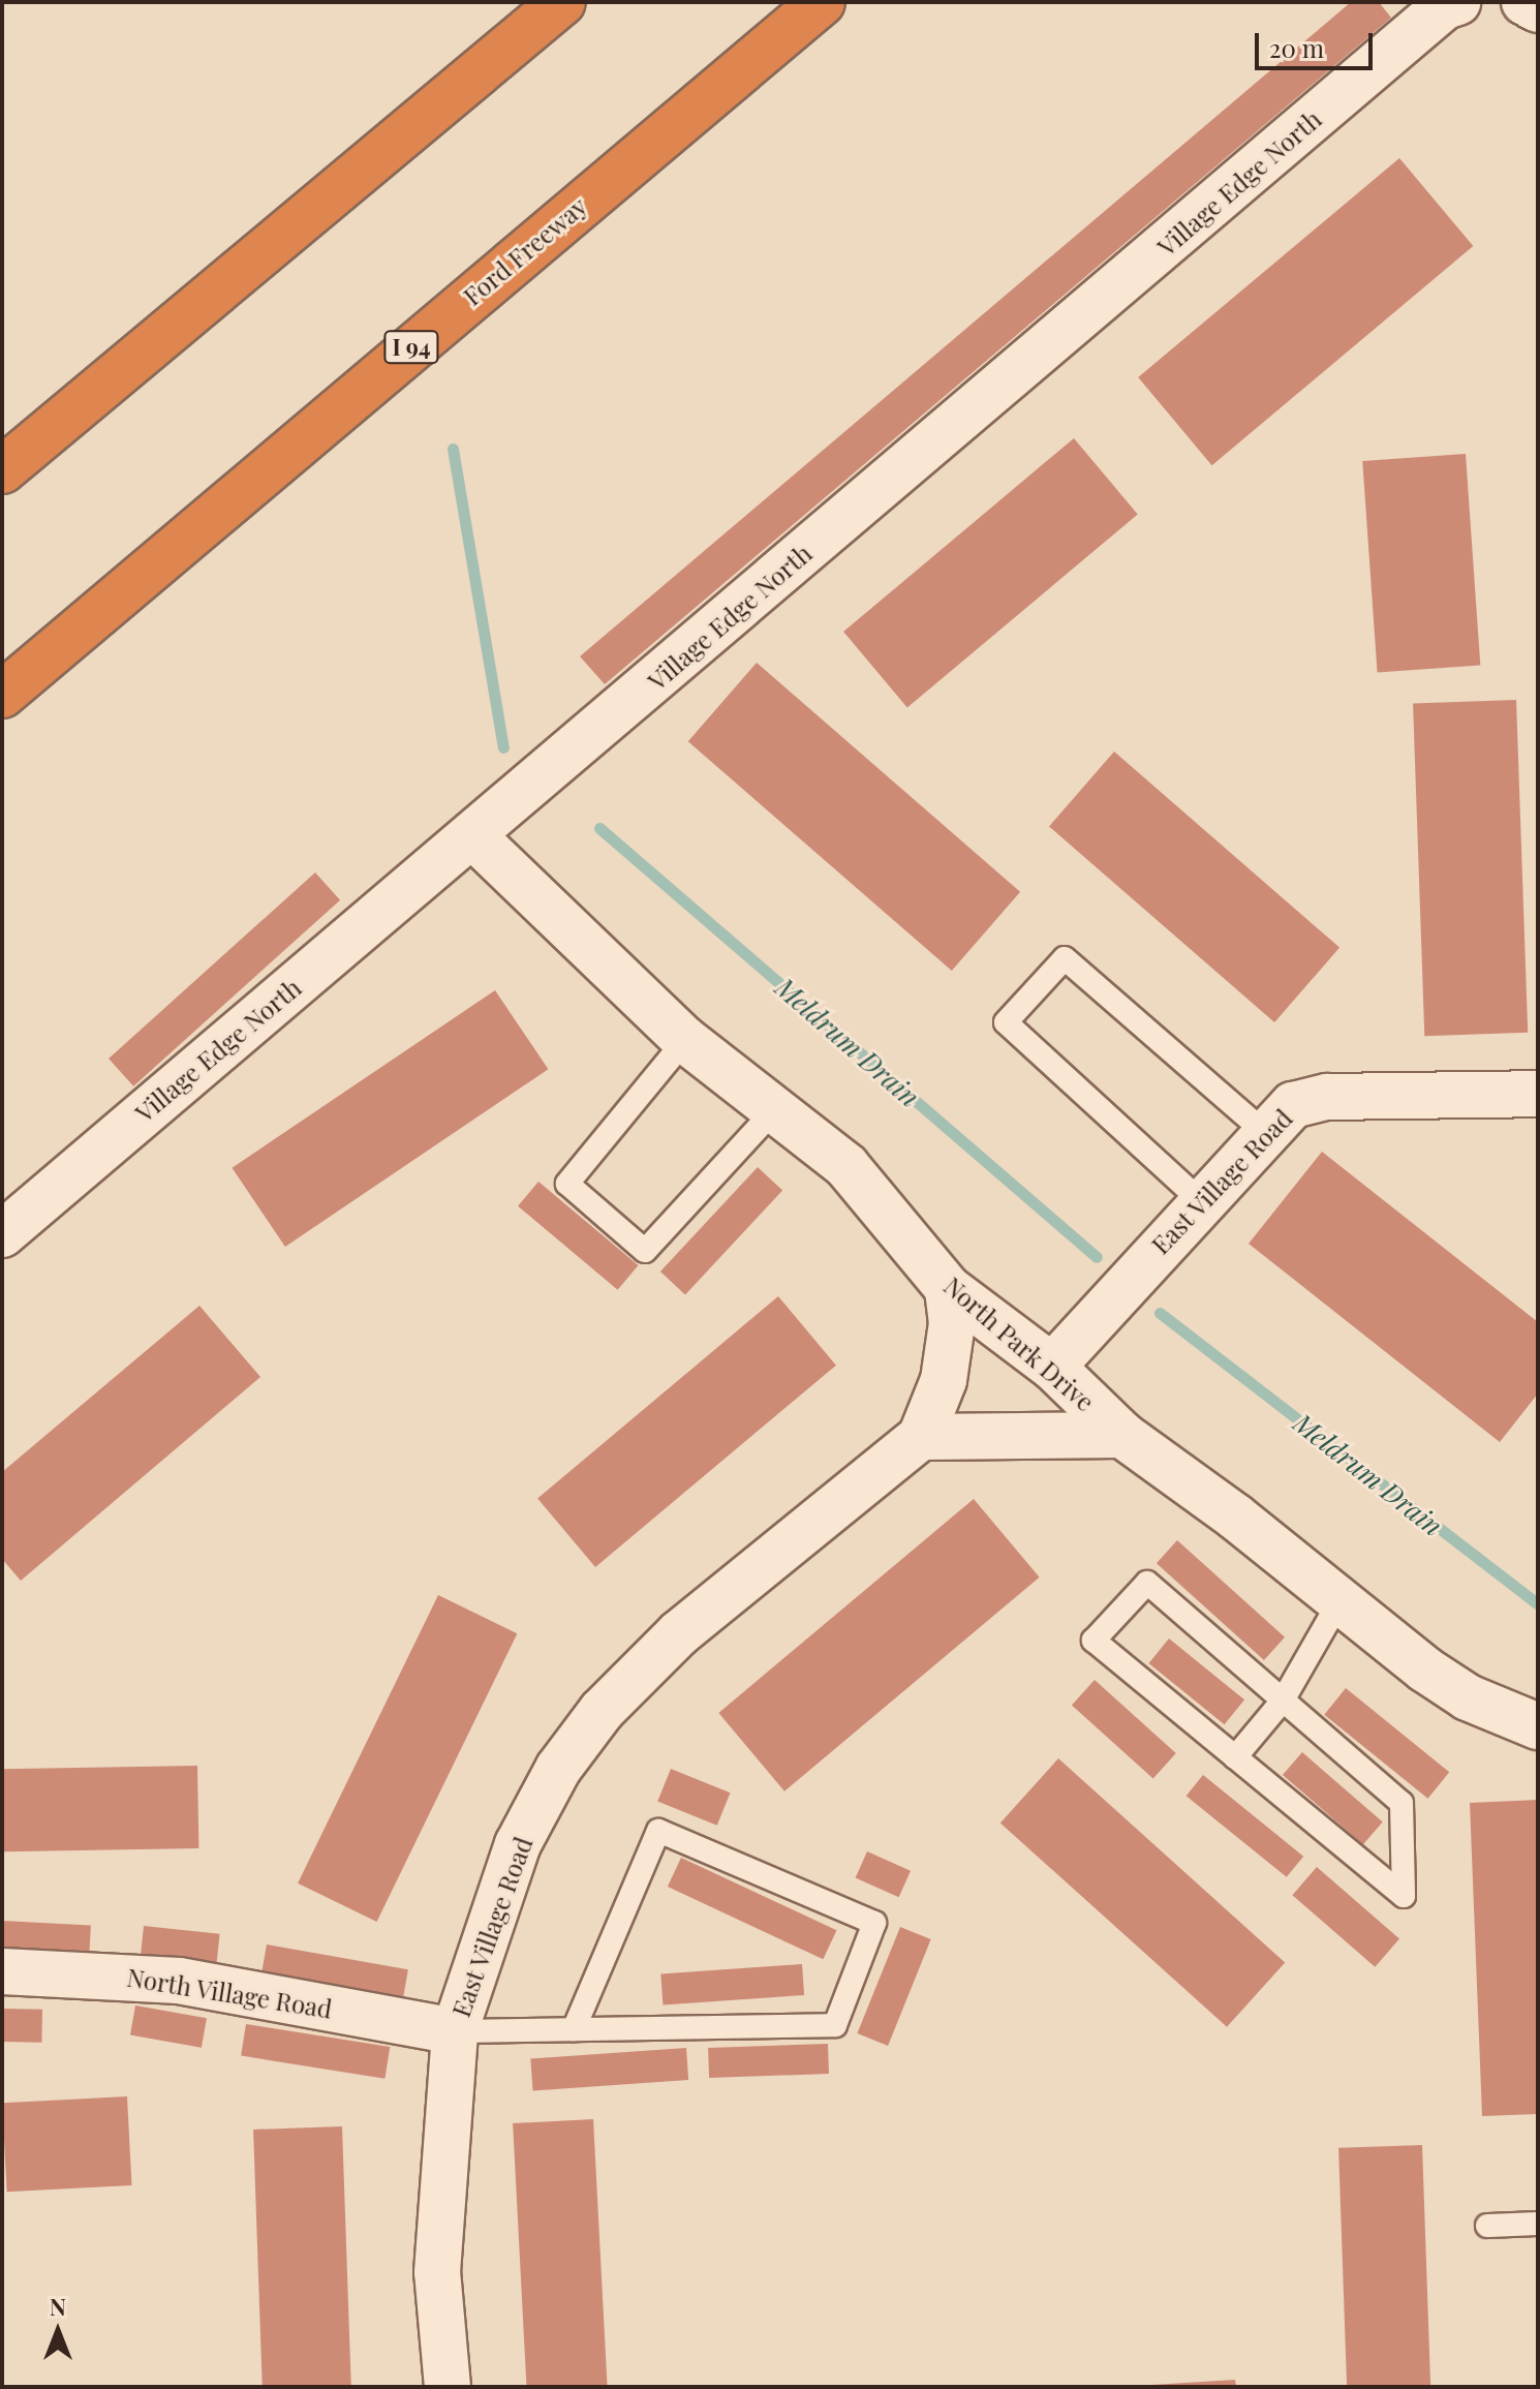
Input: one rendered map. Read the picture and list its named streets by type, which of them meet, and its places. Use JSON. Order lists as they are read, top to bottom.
{
  "streets": {
    "highway": ["Ford Freeway", "I 94"],
    "street": [
      "Village Edge North",
      "East Village Road",
      "North Park Drive",
      "North Village Road"
    ]
  },
  "crossings": [
    ["Village Edge North", "North Park Drive"],
    ["East Village Road", "North Park Drive"],
    ["East Village Road", "North Village Road"]
  ],
  "water": ["Meldrum Drain"],
  "scale_bar": "20 m",
  "north": "top"
}
